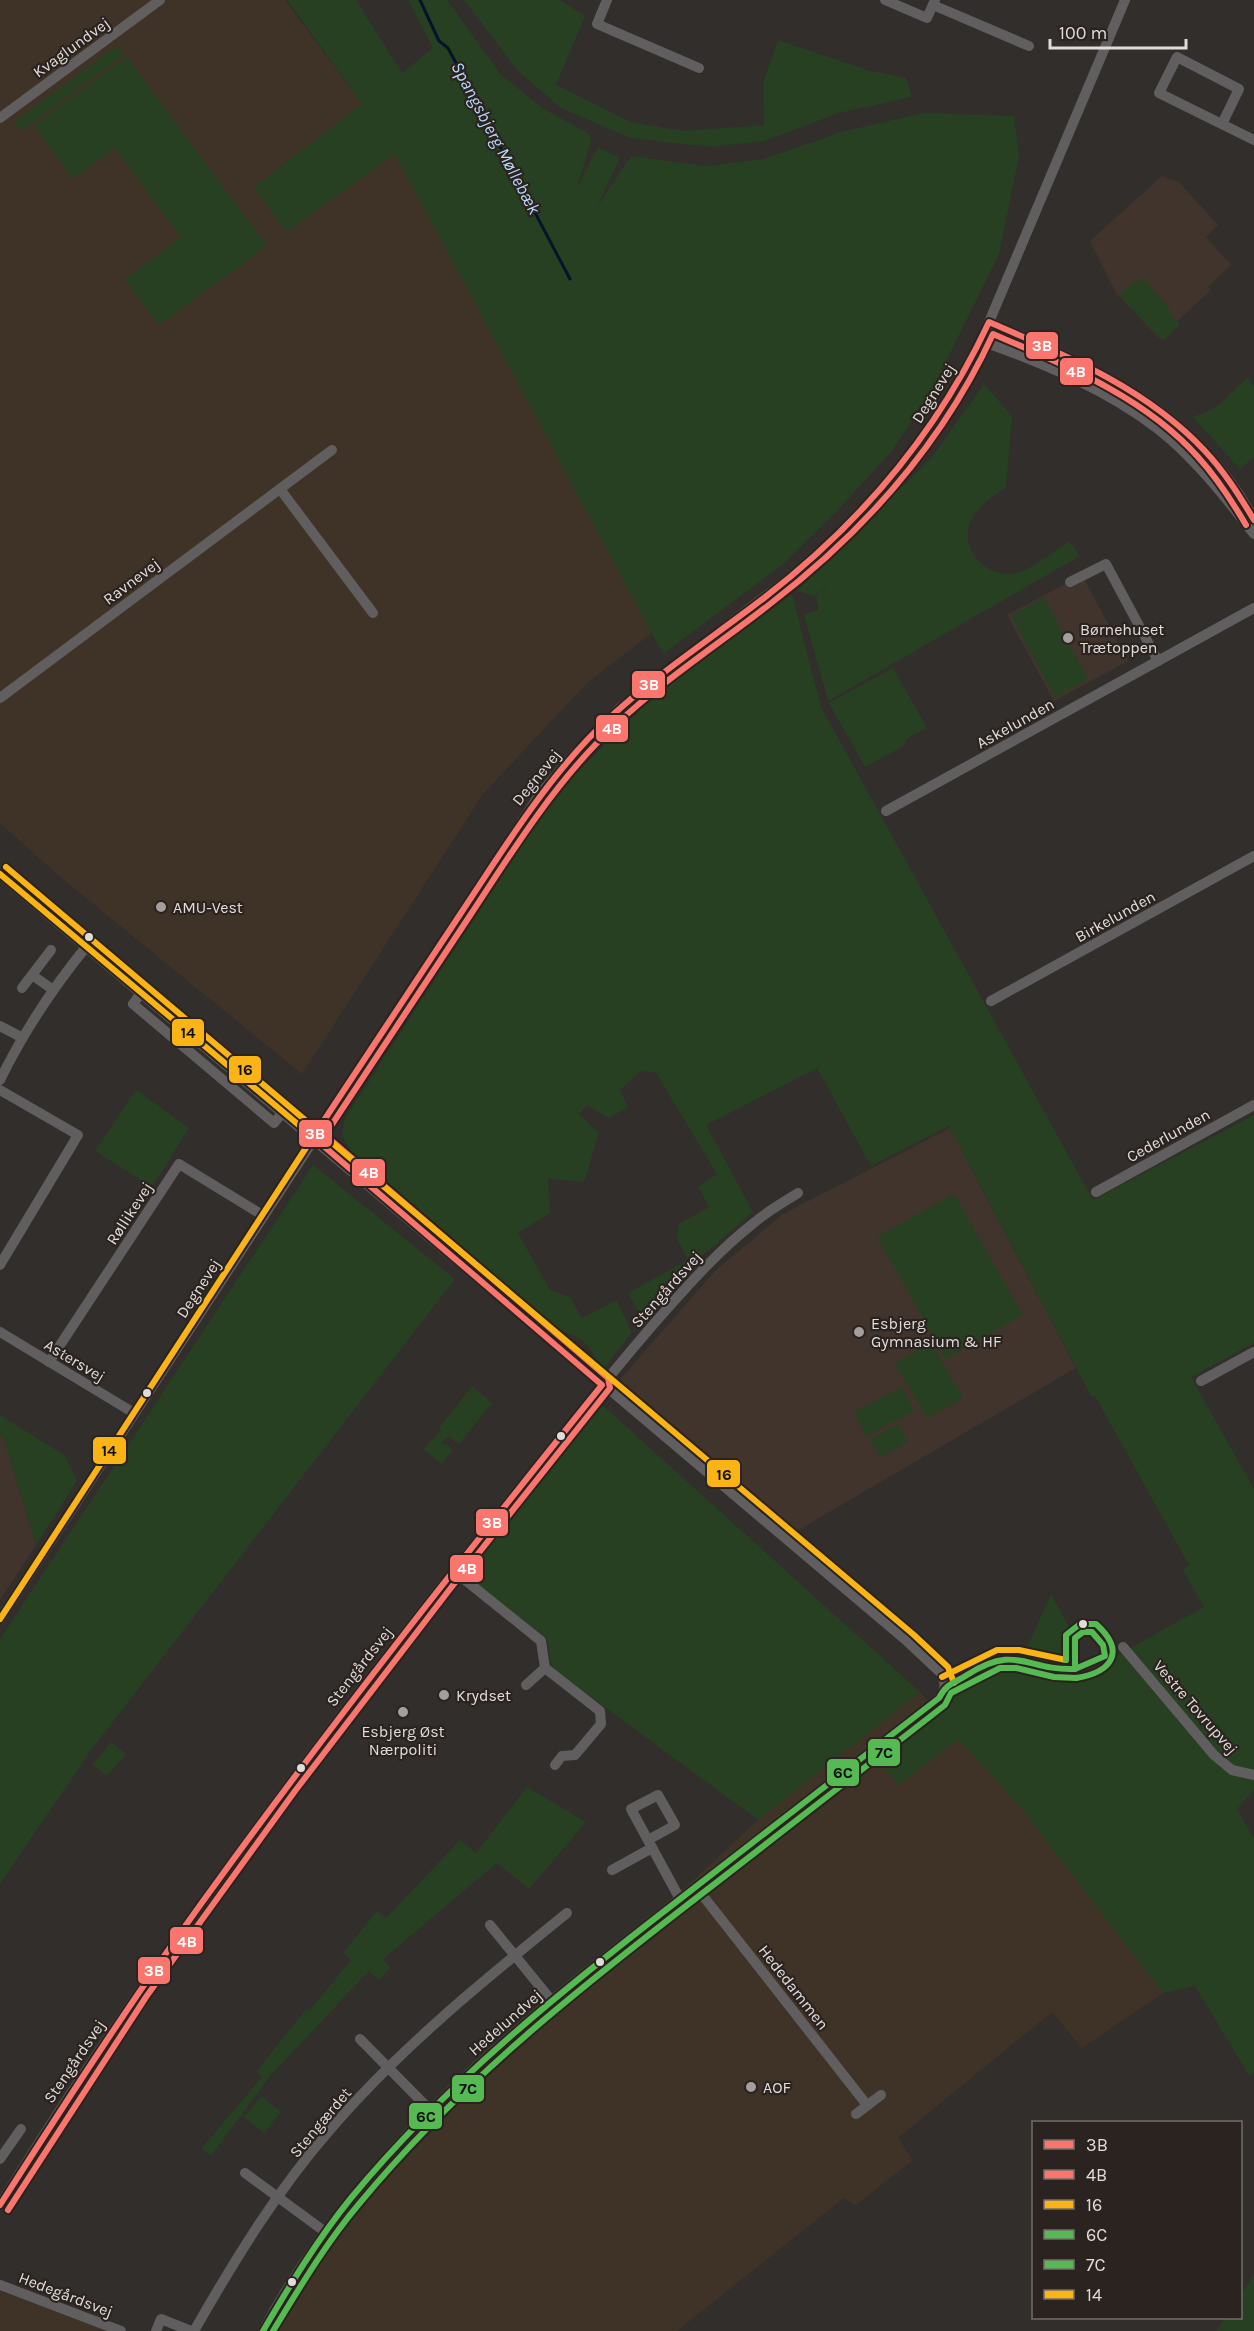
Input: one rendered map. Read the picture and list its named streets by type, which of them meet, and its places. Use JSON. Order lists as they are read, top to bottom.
{
  "streets": {
    "street": [
      "Kvaglundvej",
      "Degnevej",
      "Ravnevej",
      "Askelunden",
      "Birkelunden",
      "Cederlunden",
      "Røllikevej",
      "Stengårdsvej",
      "Astersvej",
      "Vestre Tovrupvej",
      "Hededammen",
      "Hedelundvej",
      "Stengærdet",
      "Hedegårdsvej"
    ]
  },
  "crossings": [
    ["Degnevej", "Røllikevej"],
    ["Degnevej", "Astersvej"],
    ["Røllikevej", "Astersvej"],
    ["Stengårdsvej", "Hedelundvej"],
    ["Hededammen", "Hedelundvej"]
  ],
  "water": ["Spangsbjerg Møllebæk"],
  "places": [
    "Børnehuset Trætoppen",
    "AMU-Vest",
    "Esbjerg Gymnasium & HF",
    "Krydset",
    "Esbjerg Øst Nærpoliti",
    "AOF"
  ],
  "lines": [
    "transit line 3B",
    "transit line 4B",
    "transit line 16",
    "transit line 14",
    "transit line 7C",
    "transit line 6C"
  ],
  "legend": [
    "3B",
    "4B",
    "16",
    "6C",
    "7C",
    "14"
  ],
  "scale_bar": "100 m"
}
